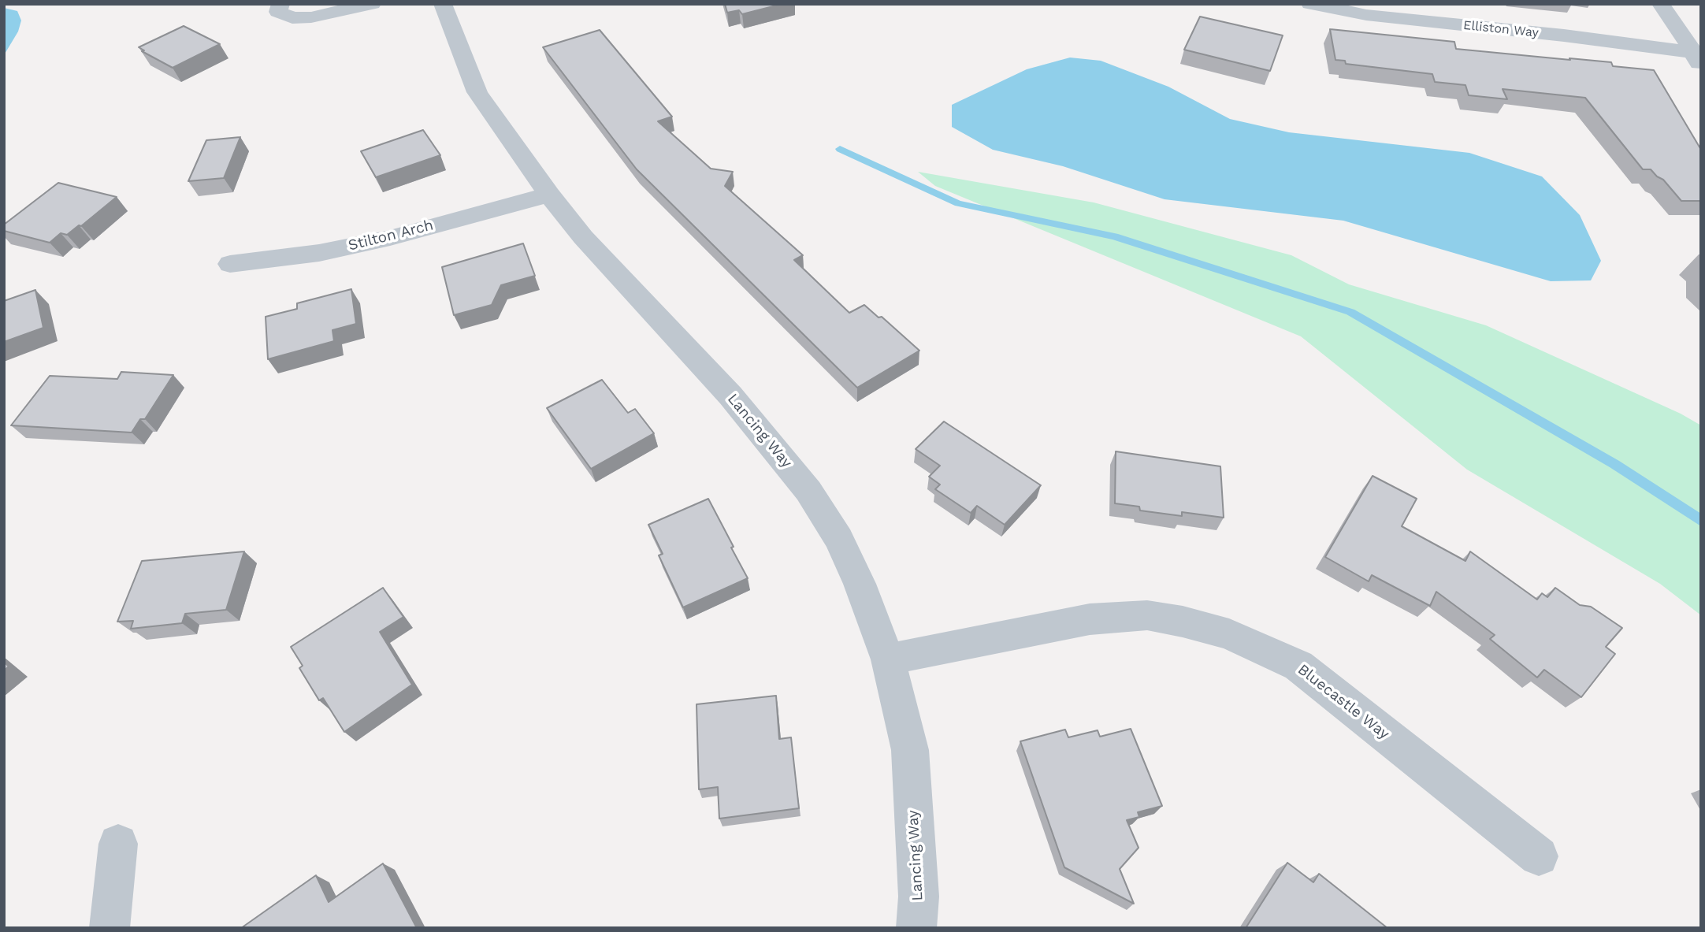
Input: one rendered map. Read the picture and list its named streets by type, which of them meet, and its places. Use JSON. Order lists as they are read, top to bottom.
{
  "streets": {
    "street": [
      "Elliston Way",
      "Stilton Arch",
      "Lancing Way",
      "Bluecastle Way"
    ]
  },
  "crossings": [
    ["Stilton Arch", "Lancing Way"],
    ["Lancing Way", "Bluecastle Way"]
  ]
}
